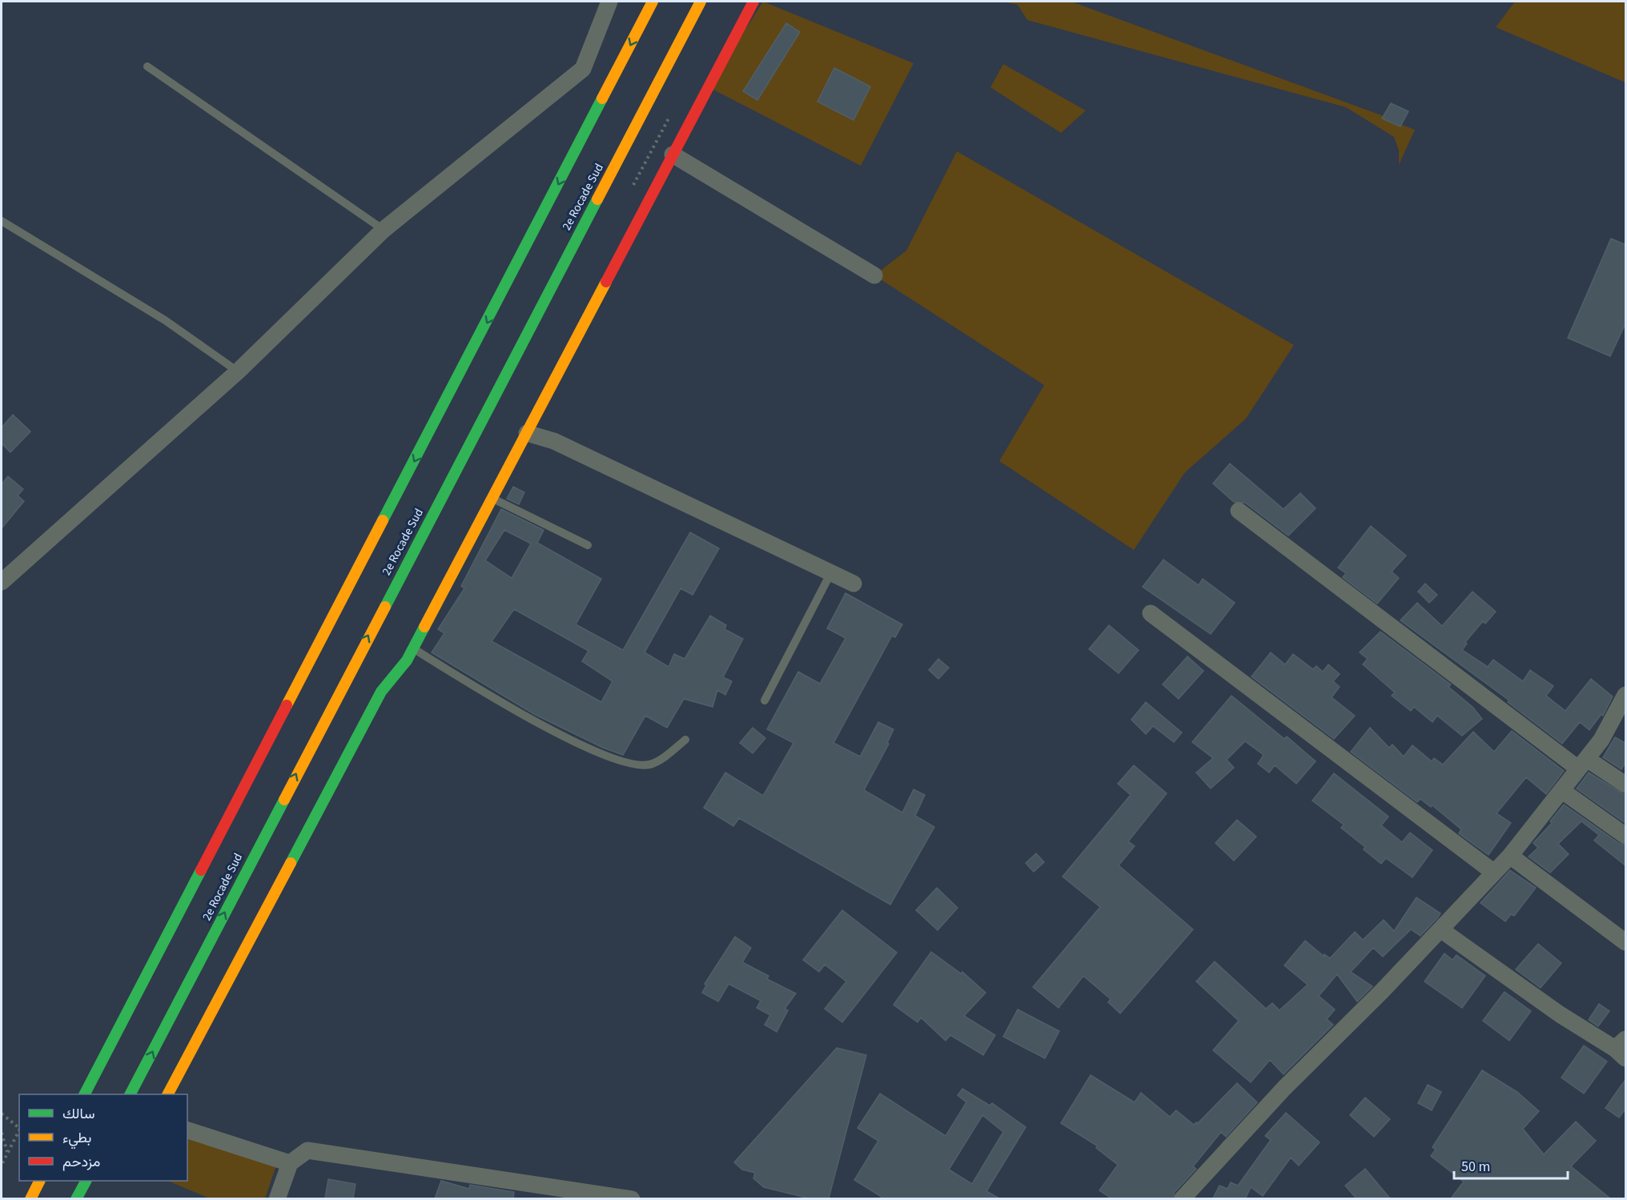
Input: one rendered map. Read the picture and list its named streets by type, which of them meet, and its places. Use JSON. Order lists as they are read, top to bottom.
{
  "streets": {
    "main road": ["2e Rocade Sud"]
  },
  "legend": ["سالك", "بطيء", "مزدحم"],
  "scale_bar": "50 m"
}
